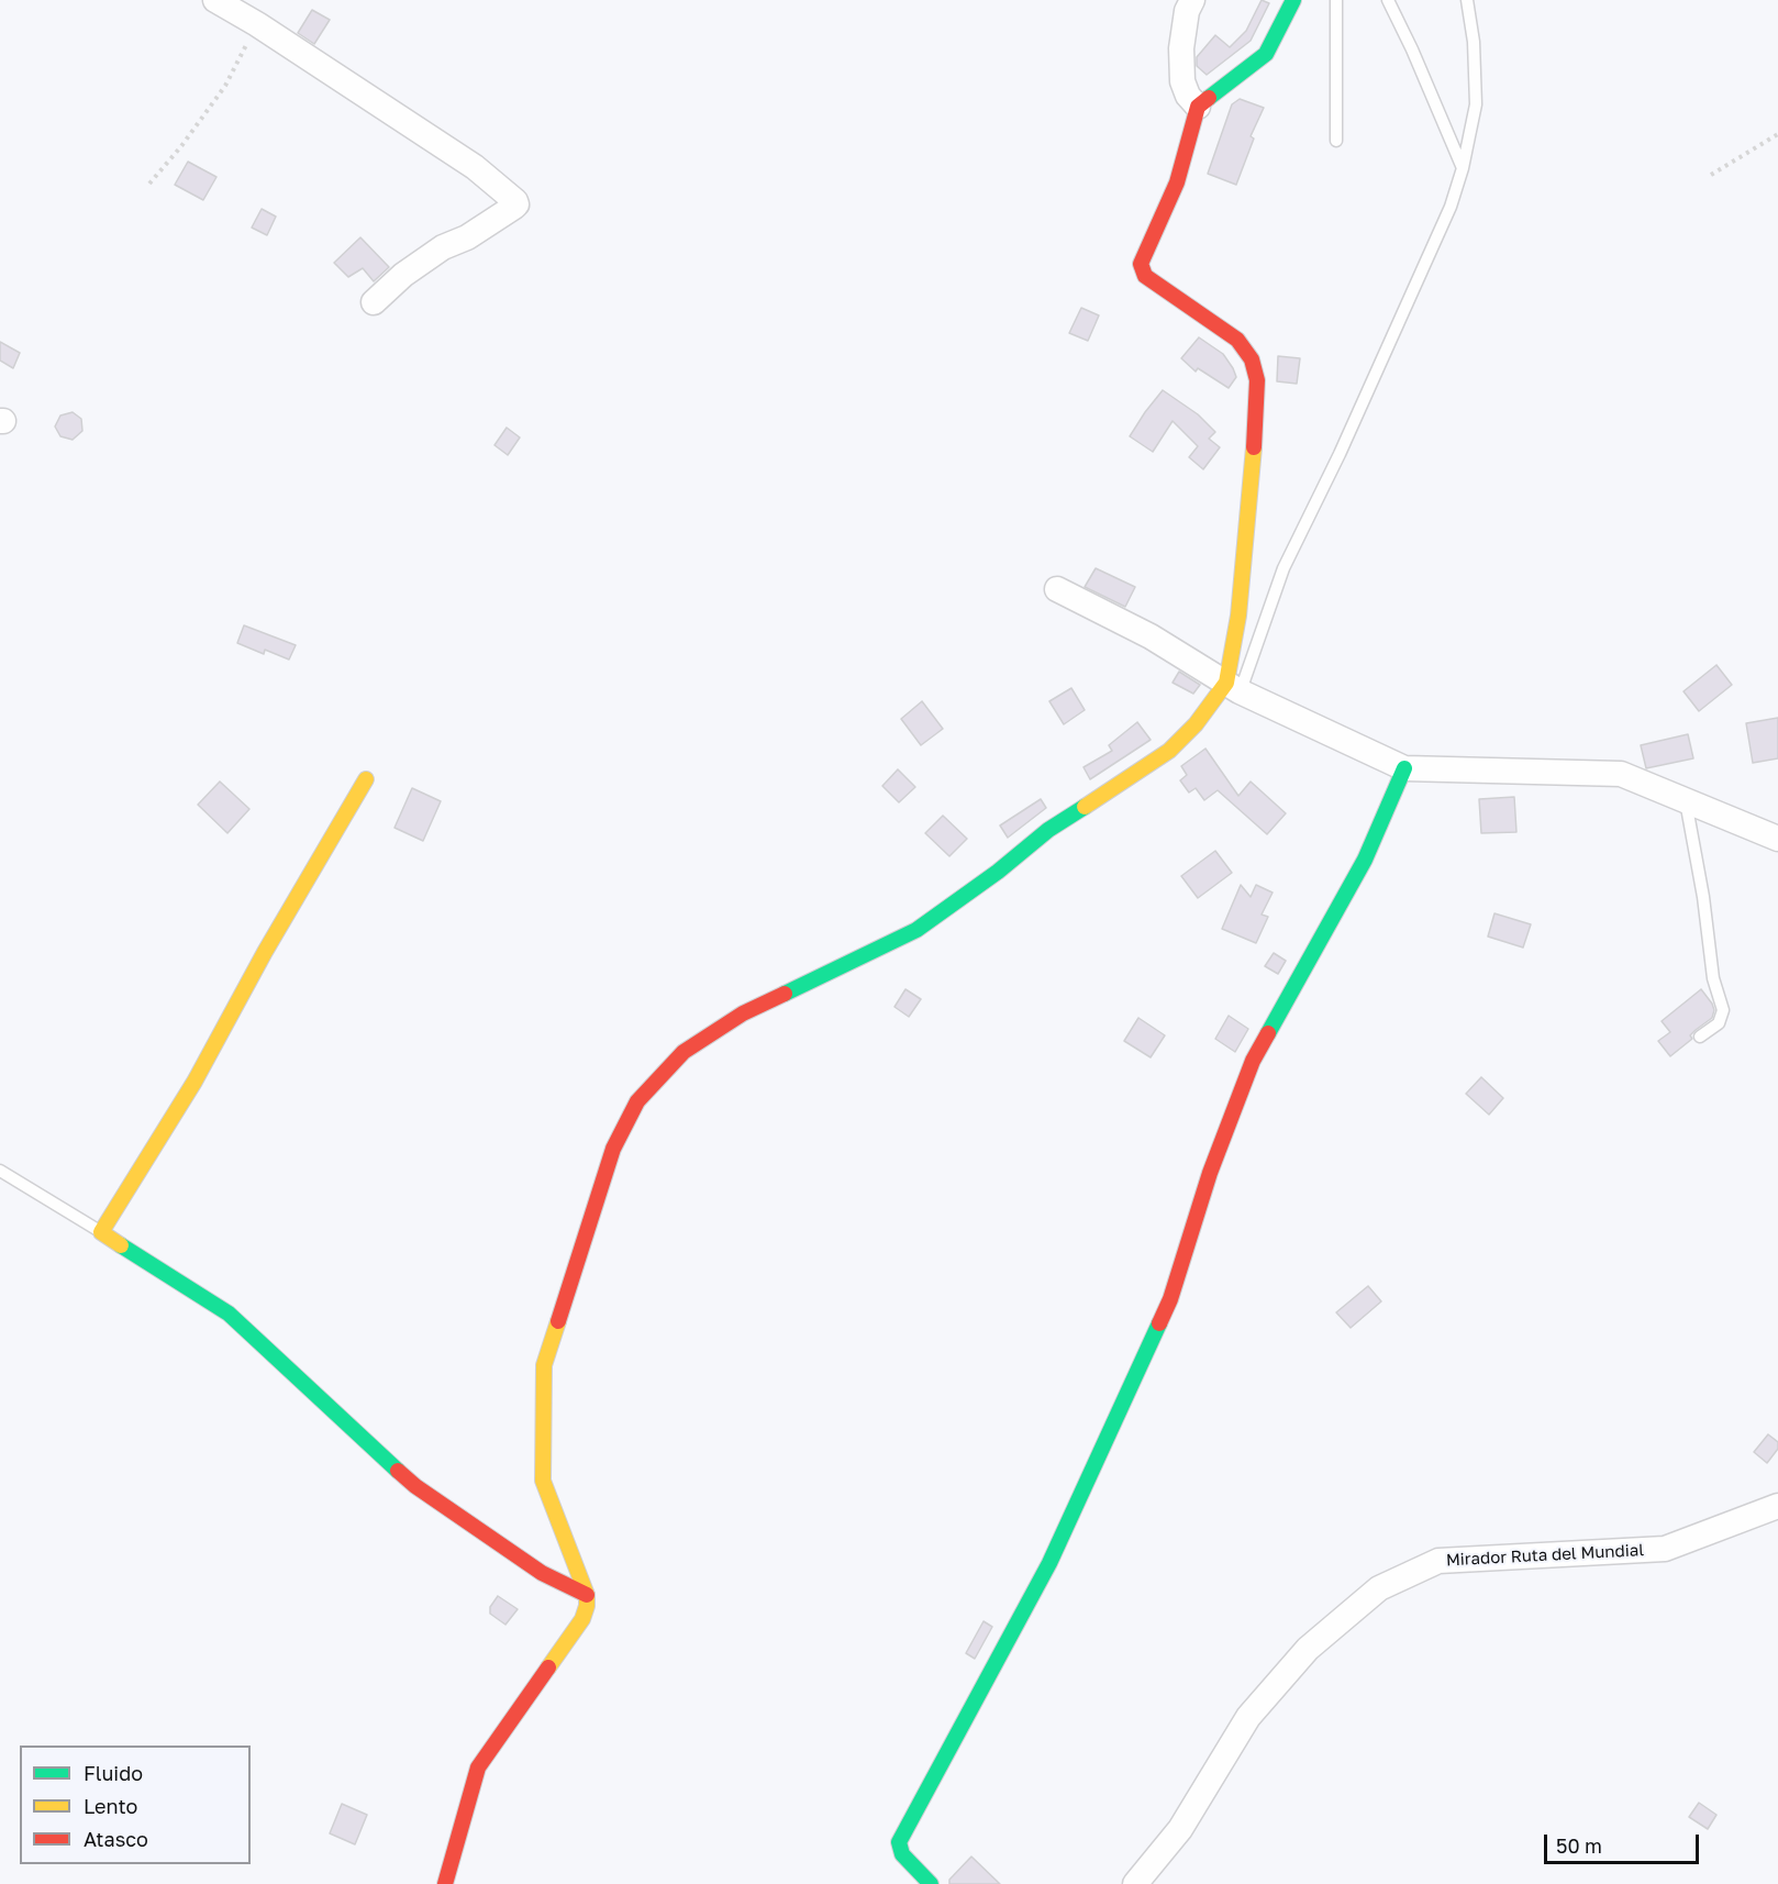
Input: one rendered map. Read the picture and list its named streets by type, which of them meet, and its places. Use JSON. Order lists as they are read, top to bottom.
{
  "streets": {
    "street": ["Mirador Ruta del Mundial"]
  },
  "legend": ["Fluido", "Lento", "Atasco"],
  "scale_bar": "50 m"
}
